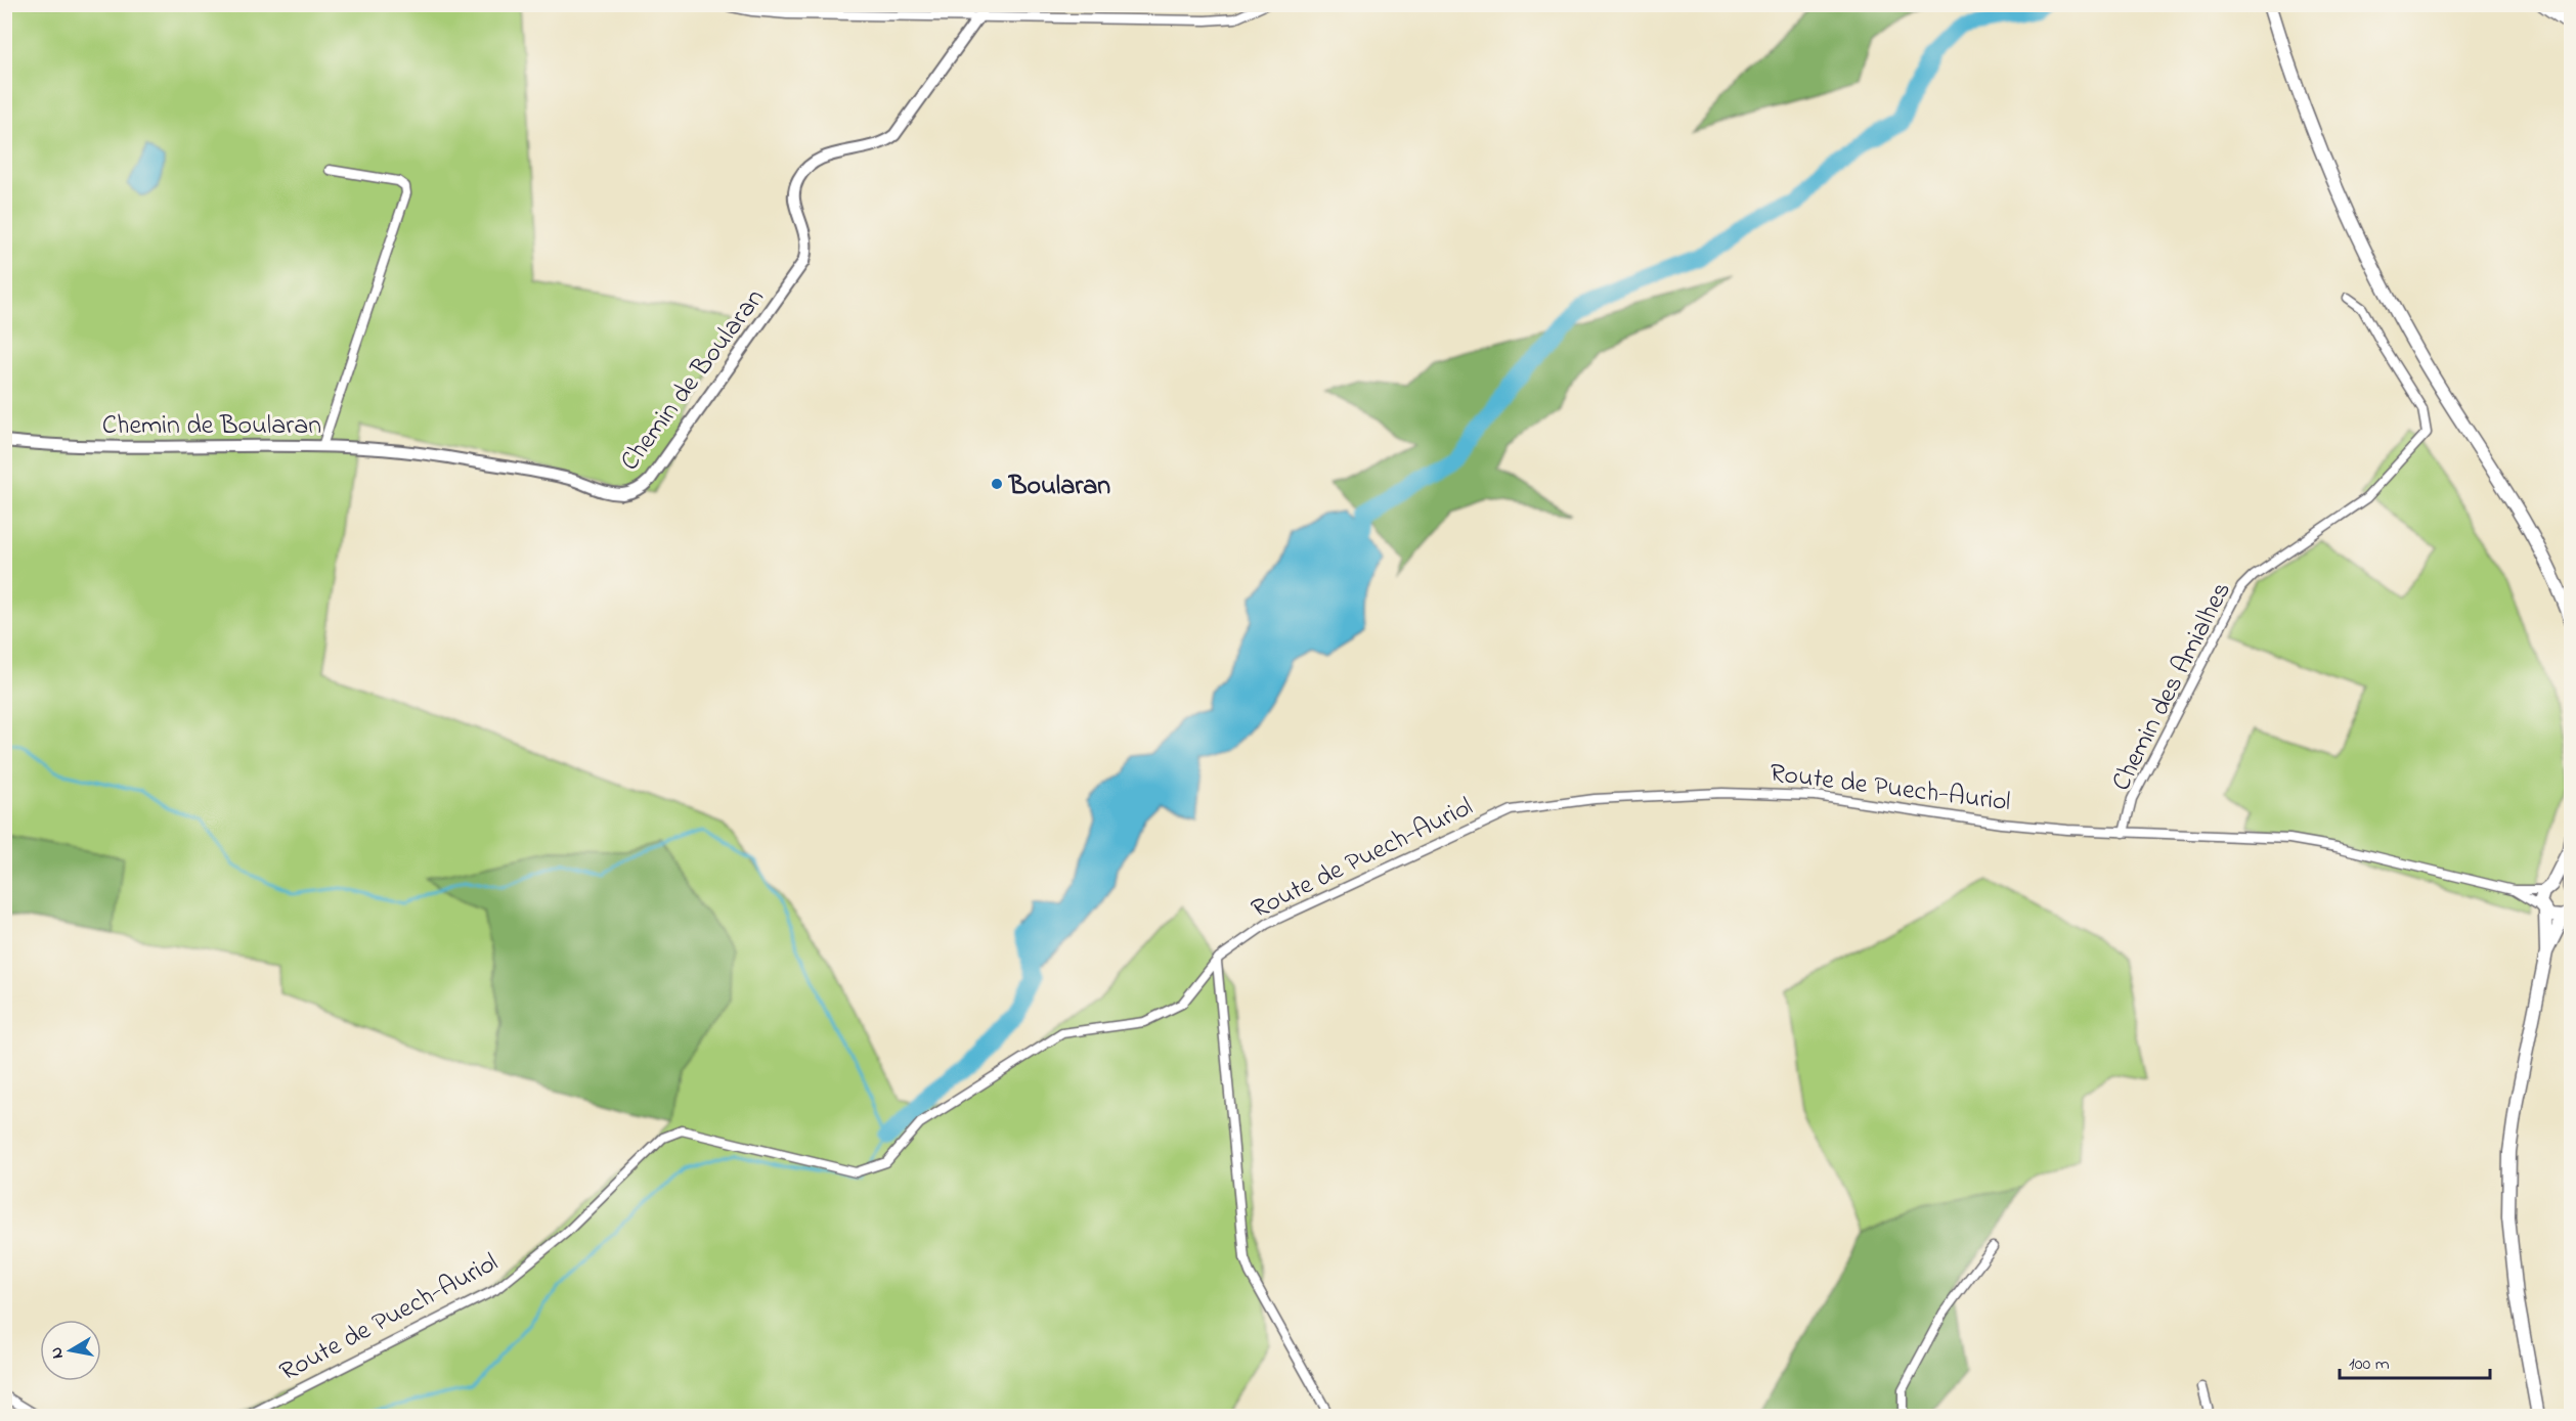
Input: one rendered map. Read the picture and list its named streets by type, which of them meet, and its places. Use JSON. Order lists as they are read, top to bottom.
{
  "streets": {
    "street": ["Chemin de Boularan", "Chemin des Amialhes", "Route de Puech-Auriol"]
  },
  "crossings": [
    ["Chemin des Amialhes", "Route de Puech-Auriol"]
  ],
  "places": ["Boularan"],
  "scale_bar": "100 m",
  "north": "left"
}
